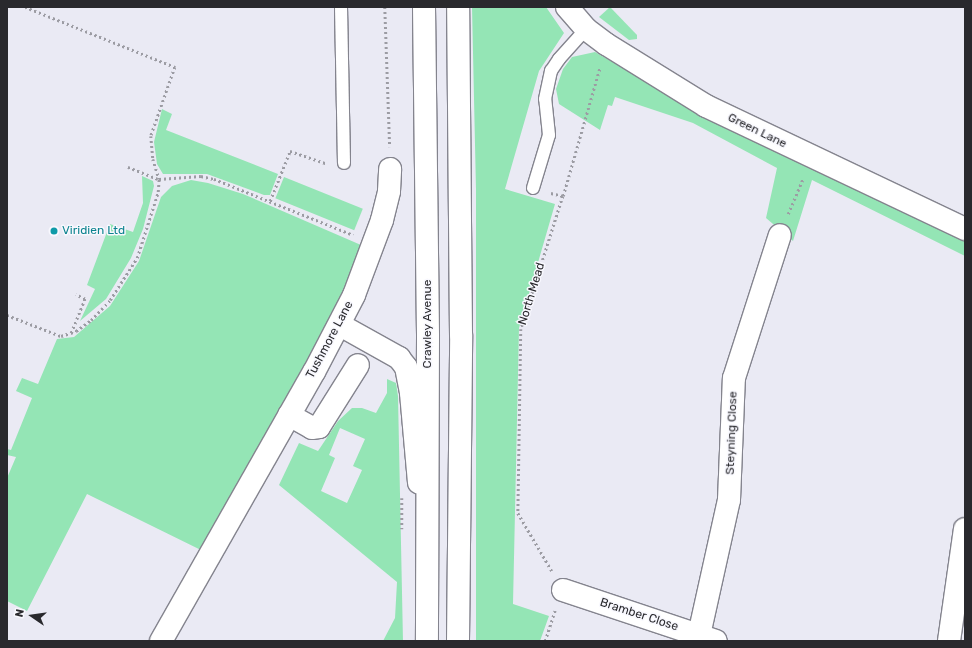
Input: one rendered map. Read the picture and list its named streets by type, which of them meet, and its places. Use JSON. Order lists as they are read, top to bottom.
{
  "streets": {
    "street": [
      "Green Lane",
      "Crawley Avenue",
      "Tushmore Lane",
      "Steyning Close",
      "Bramber Close"
    ],
    "path": ["North Mead"]
  },
  "crossings": [
    ["Green Lane", "North Mead"],
    ["North Mead", "Bramber Close"],
    ["Steyning Close", "Bramber Close"]
  ],
  "places": ["Viridien Ltd"],
  "north": "left"
}
